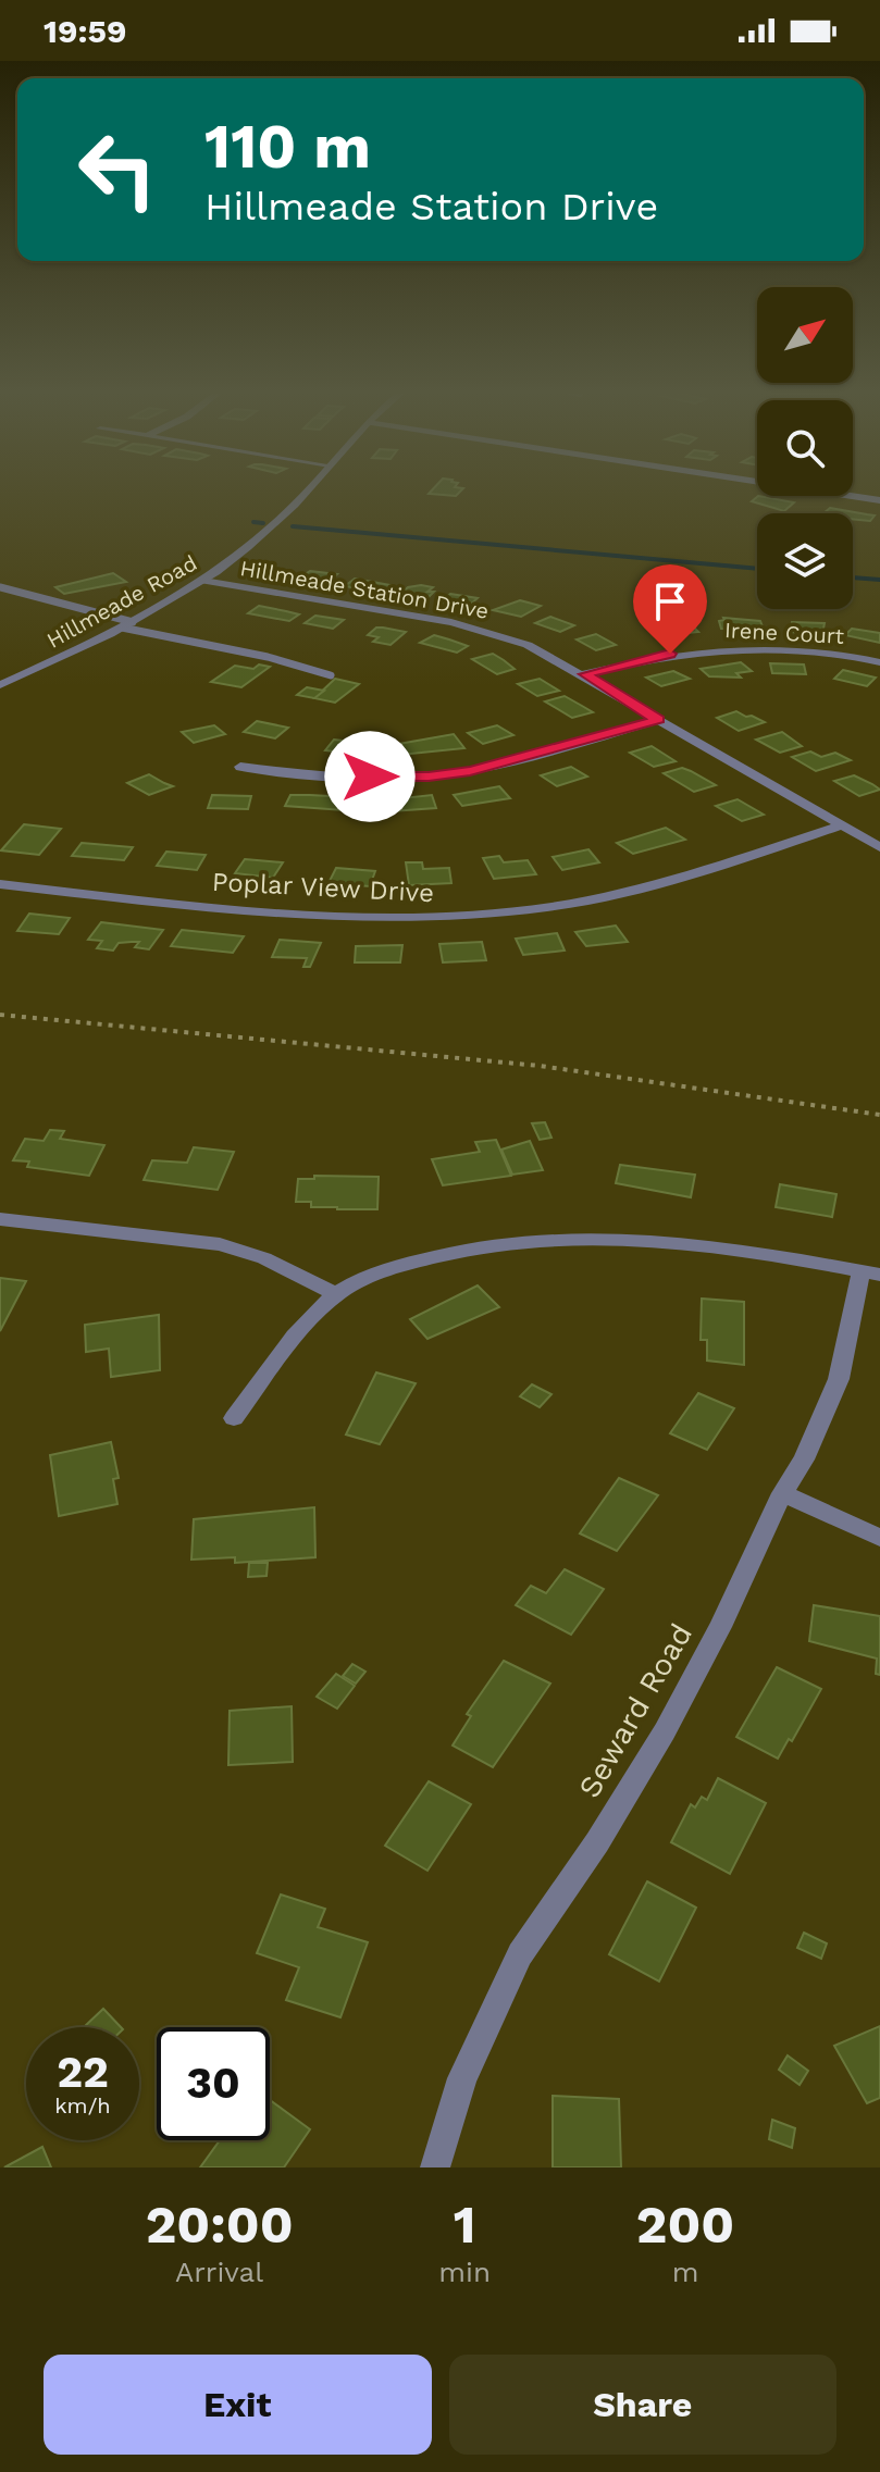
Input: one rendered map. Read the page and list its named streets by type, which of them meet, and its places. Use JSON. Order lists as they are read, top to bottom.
{
  "streets": {
    "street": [
      "Hillmeade Station Drive",
      "Hillmeade Road",
      "Irene Court",
      "Poplar View Drive",
      "Seward Road"
    ]
  },
  "crossings": [
    ["Hillmeade Station Drive", "Hillmeade Road"],
    ["Hillmeade Station Drive", "Irene Court"],
    ["Hillmeade Station Drive", "Poplar View Drive"]
  ],
  "north": "top right",
  "page": {
    "status": "19:59",
    "turn": ["110 m", "Hillmeade Station Drive"],
    "speed": "22 km/h",
    "limit": "30",
    "eta": [
      "20:00",
      "Arrival",
      "1",
      "min",
      "200",
      "m"
    ],
    "buttons": ["Exit", "Share"]
  }
}
